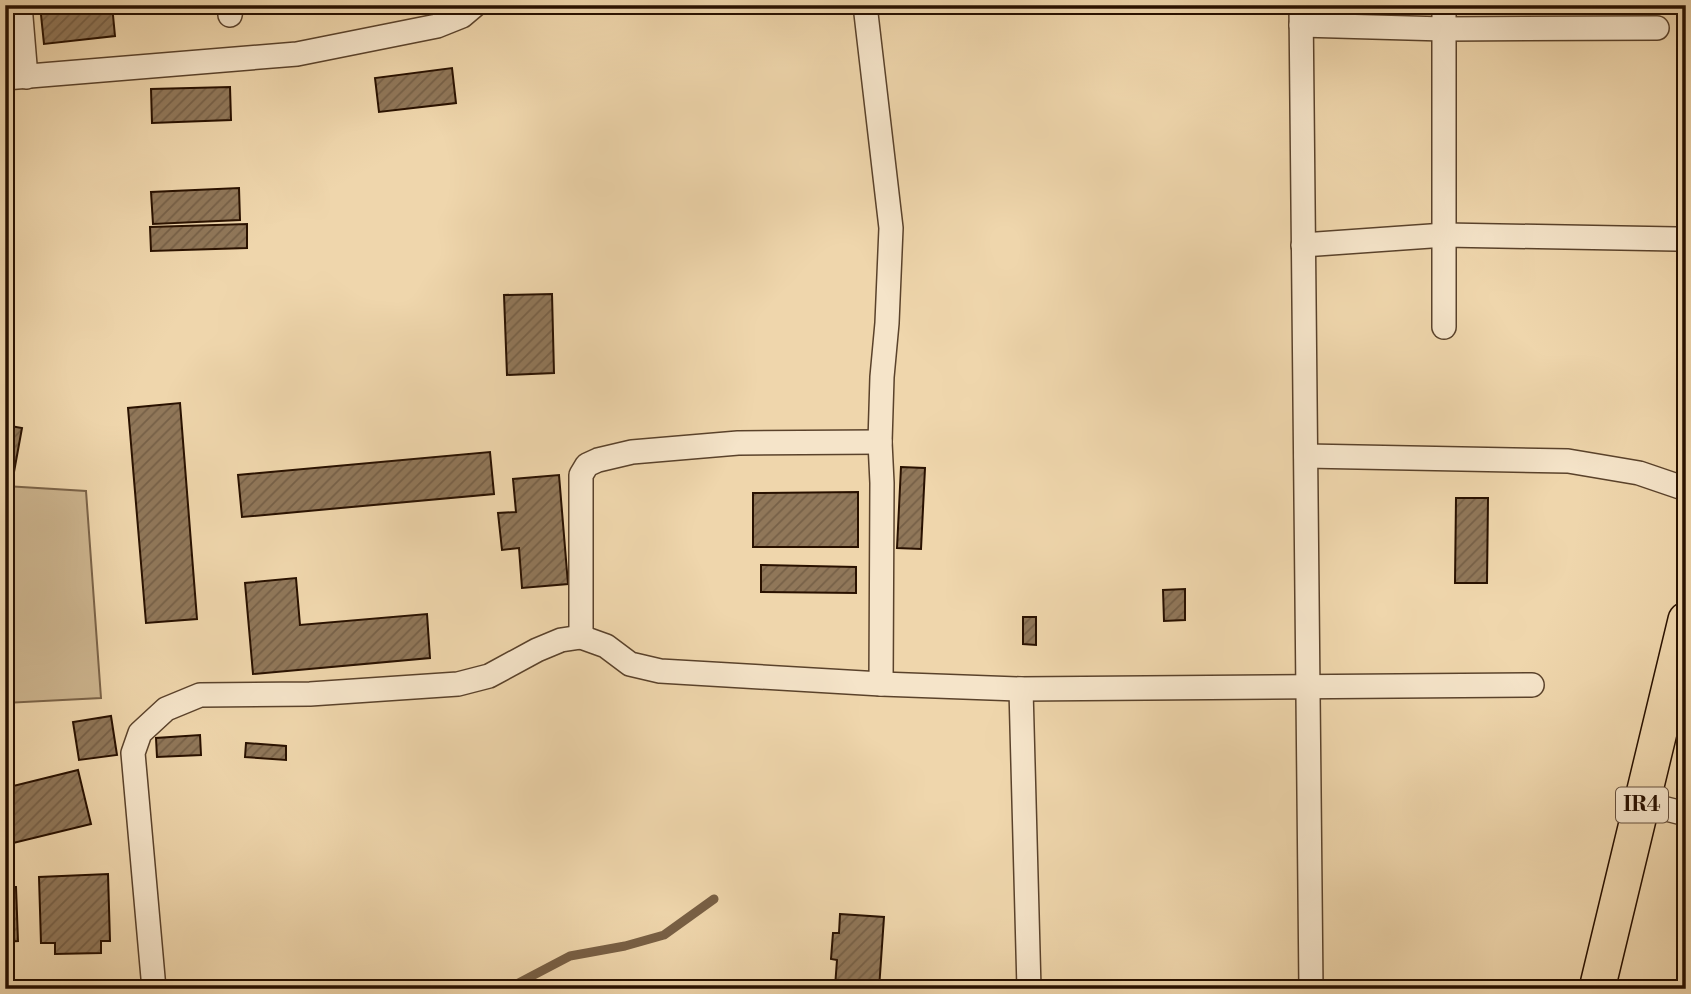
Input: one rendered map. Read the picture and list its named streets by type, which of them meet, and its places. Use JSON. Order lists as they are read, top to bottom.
{
  "streets": {
    "main road": ["IR4"]
  }
}
